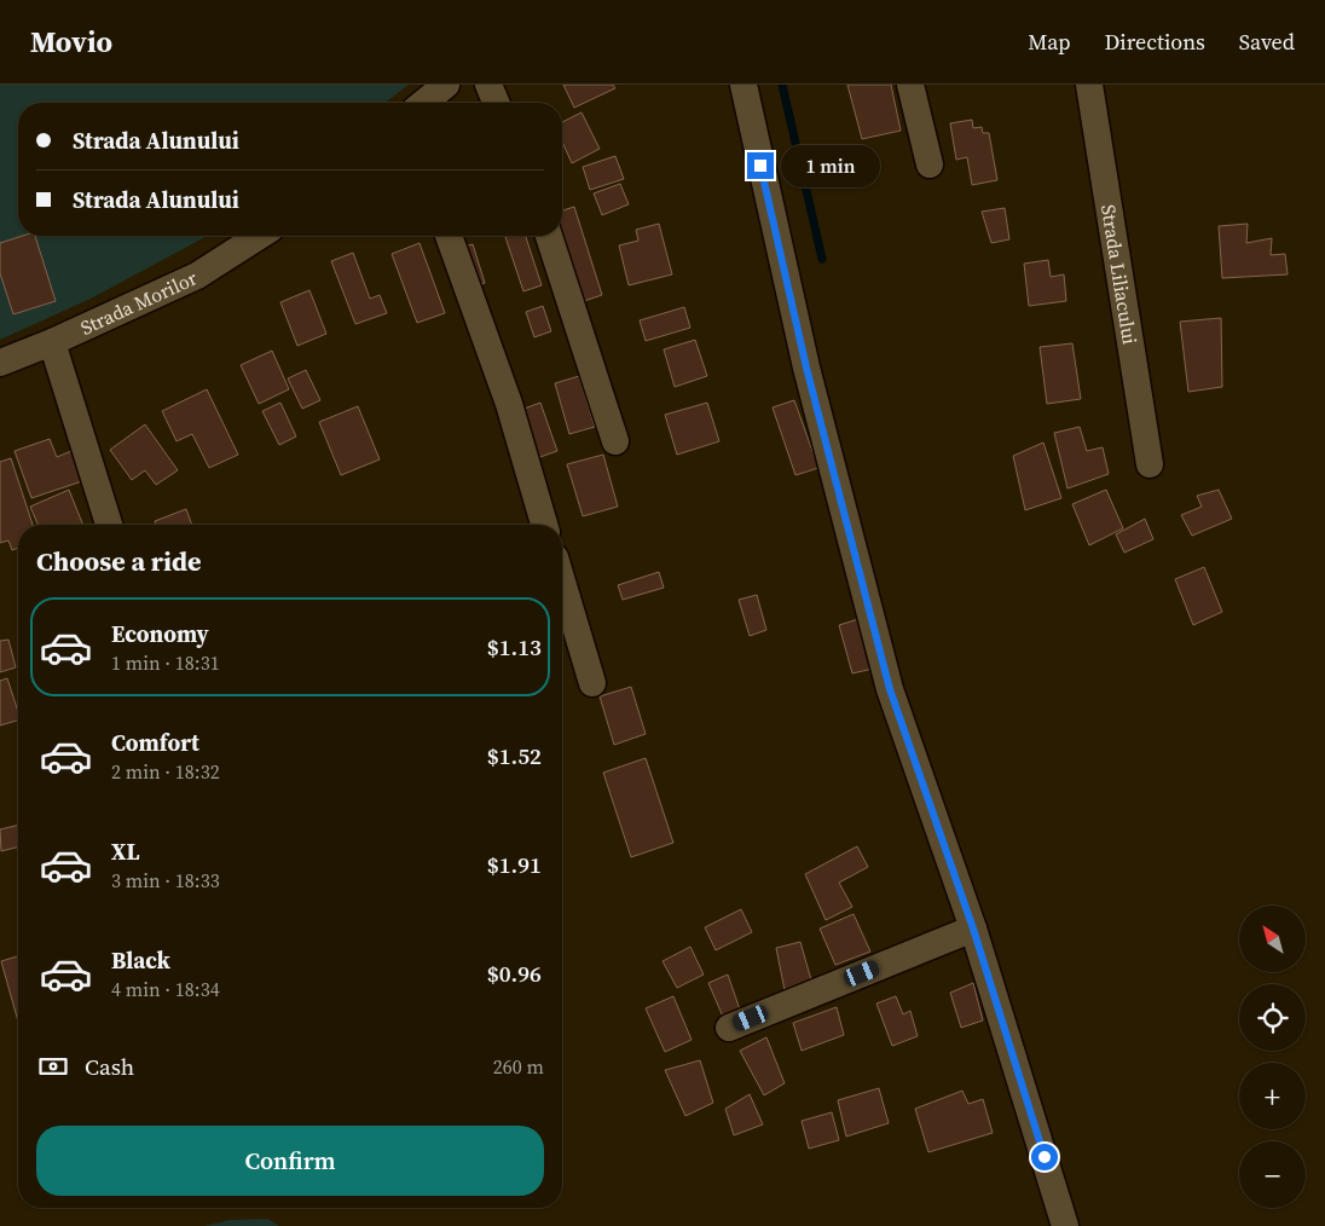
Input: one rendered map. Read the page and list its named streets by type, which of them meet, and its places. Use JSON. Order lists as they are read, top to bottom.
{
  "streets": {
    "street": ["Strada Liliacului", "Strada Morilor"]
  },
  "north": "top left",
  "page": {
    "header": "Movio",
    "nav": ["Map", "Directions", "Saved"],
    "banner": ["Strada Alunului", "Strada Alunului"],
    "bubble": "1 min",
    "heading": "Choose a ride",
    "list": [
      {
        "name": "Economy",
        "note": "1 min · 18:31",
        "value": "$1.13"
      },
      {
        "name": "Comfort",
        "note": "2 min · 18:32",
        "value": "$1.52"
      },
      {
        "name": "XL",
        "note": "3 min · 18:33",
        "value": "$1.91"
      },
      {
        "name": "Black",
        "note": "4 min · 18:34",
        "value": "$0.96"
      }
    ],
    "map_buttons": ["+", "−"],
    "pay": ["Cash", "260 m"],
    "buttons": "Confirm"
  }
}
